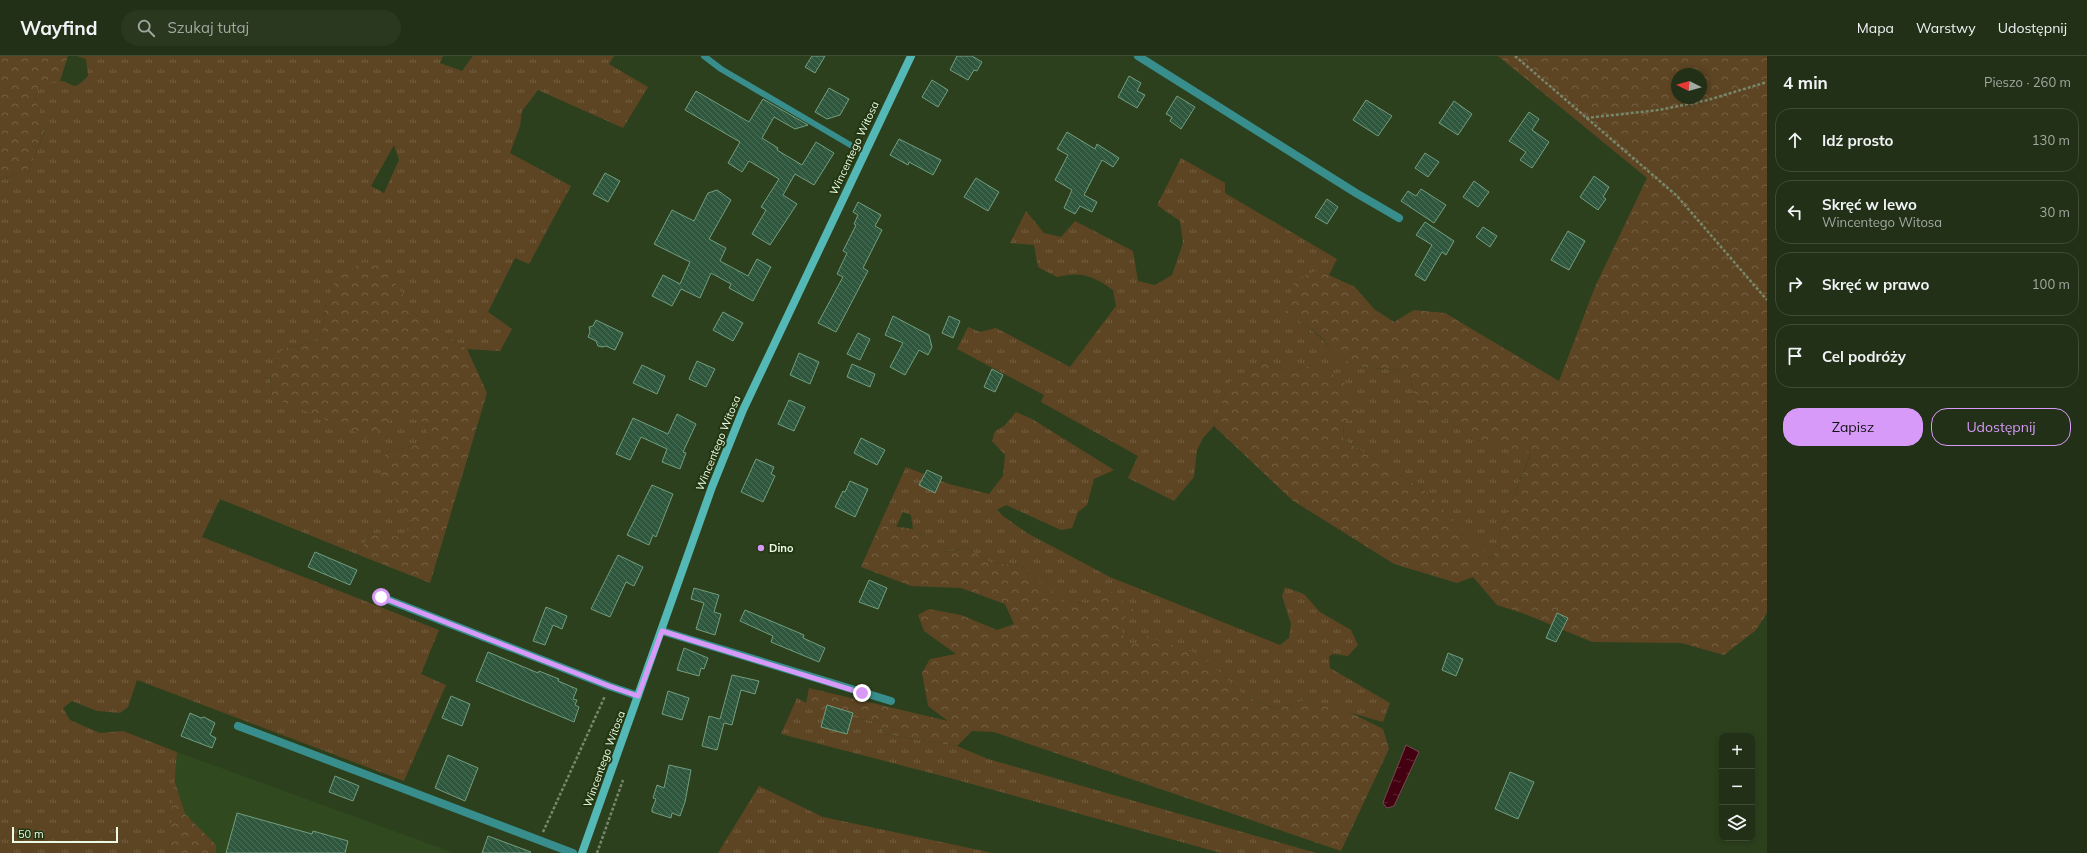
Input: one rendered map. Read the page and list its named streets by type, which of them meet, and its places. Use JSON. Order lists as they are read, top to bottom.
{
  "streets": {
    "main road": ["Wincentego Witosa"]
  },
  "places": ["Dino"],
  "scale_bar": "50 m",
  "north": "left",
  "page": {
    "header": "Wayfind",
    "search": "Szukaj tutaj",
    "nav": ["Mapa", "Warstwy", "Udostępnij"],
    "heading": ["4 min", "Pieszo · 260 m"],
    "list": [
      ["Idź prosto", "130 m"],
      ["Skręć w lewo", "Wincentego Witosa", "30 m"],
      ["Skręć w prawo", "100 m"],
      "Cel podróży"
    ],
    "buttons": ["Zapisz", "Udostępnij"],
    "map_buttons": ["+", "−"],
    "scale": "50 m"
  }
}
